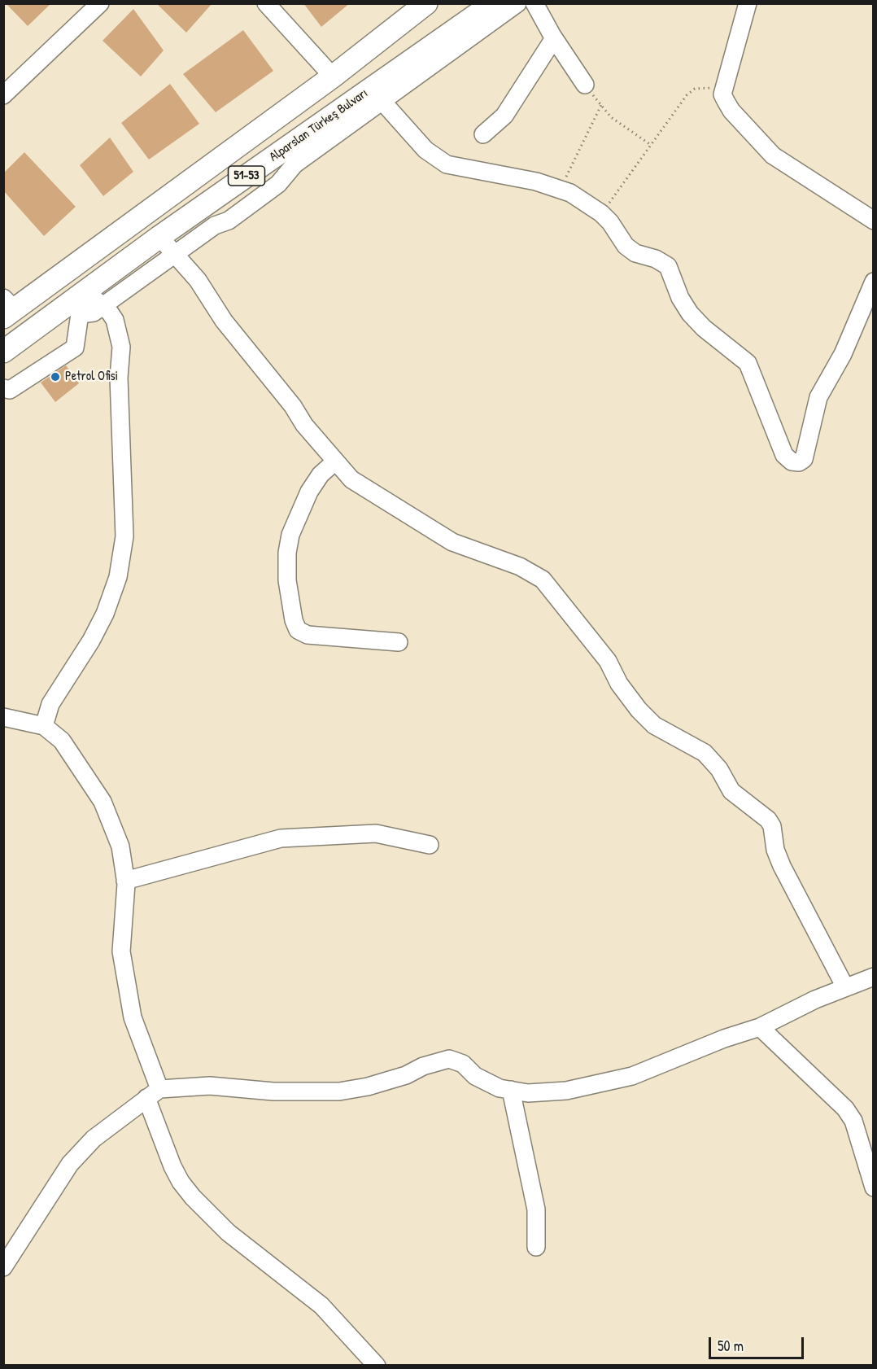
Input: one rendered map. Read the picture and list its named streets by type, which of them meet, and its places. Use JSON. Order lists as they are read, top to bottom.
{
  "streets": {
    "main road": ["Alparslan Türkeş Bulvarı", "51-53"]
  },
  "places": ["Petrol Ofisi"],
  "scale_bar": "50 m"
}
